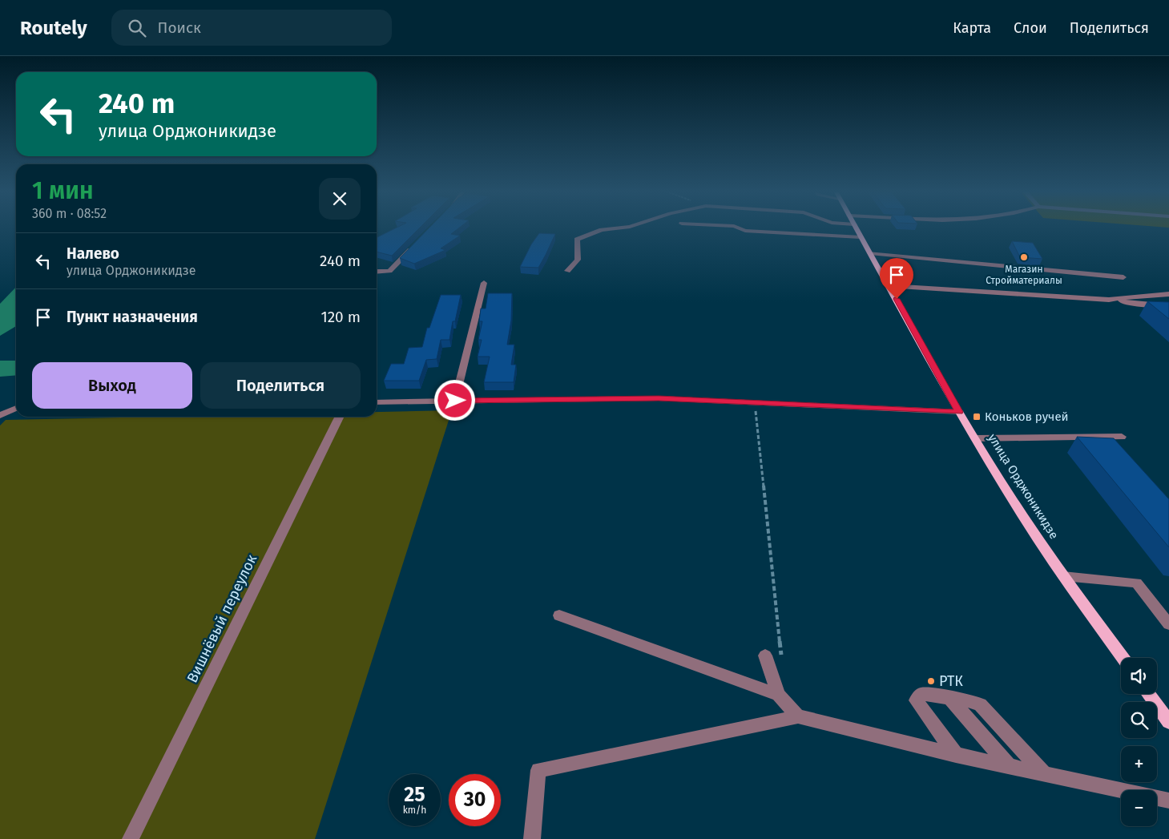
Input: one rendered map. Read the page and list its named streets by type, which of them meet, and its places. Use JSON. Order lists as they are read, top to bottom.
{
  "streets": {
    "main road": ["улица Орджоникидзе"],
    "street": ["Вишнёвый переулок"]
  },
  "places": {
    "other": ["Магазин Стройматериалы", "РТК"],
    "transit": ["Коньков ручей"]
  },
  "page": {
    "header": "Routely",
    "search": "Поиск",
    "nav": ["Карта", "Слои", "Поделиться"],
    "turn": ["240 m", "улица Орджоникидзе"],
    "heading": ["1 мин", "360 m · 08:52"],
    "list": [
      {
        "name": "Налево",
        "note": "улица Орджоникидзе",
        "value": "240 m"
      },
      {
        "name": "Пункт назначения",
        "value": "120 m"
      }
    ],
    "buttons": ["Выход", "Поделиться"],
    "map_buttons": ["+", "−"],
    "speed": "25 km/h",
    "limit": "30"
  }
}
